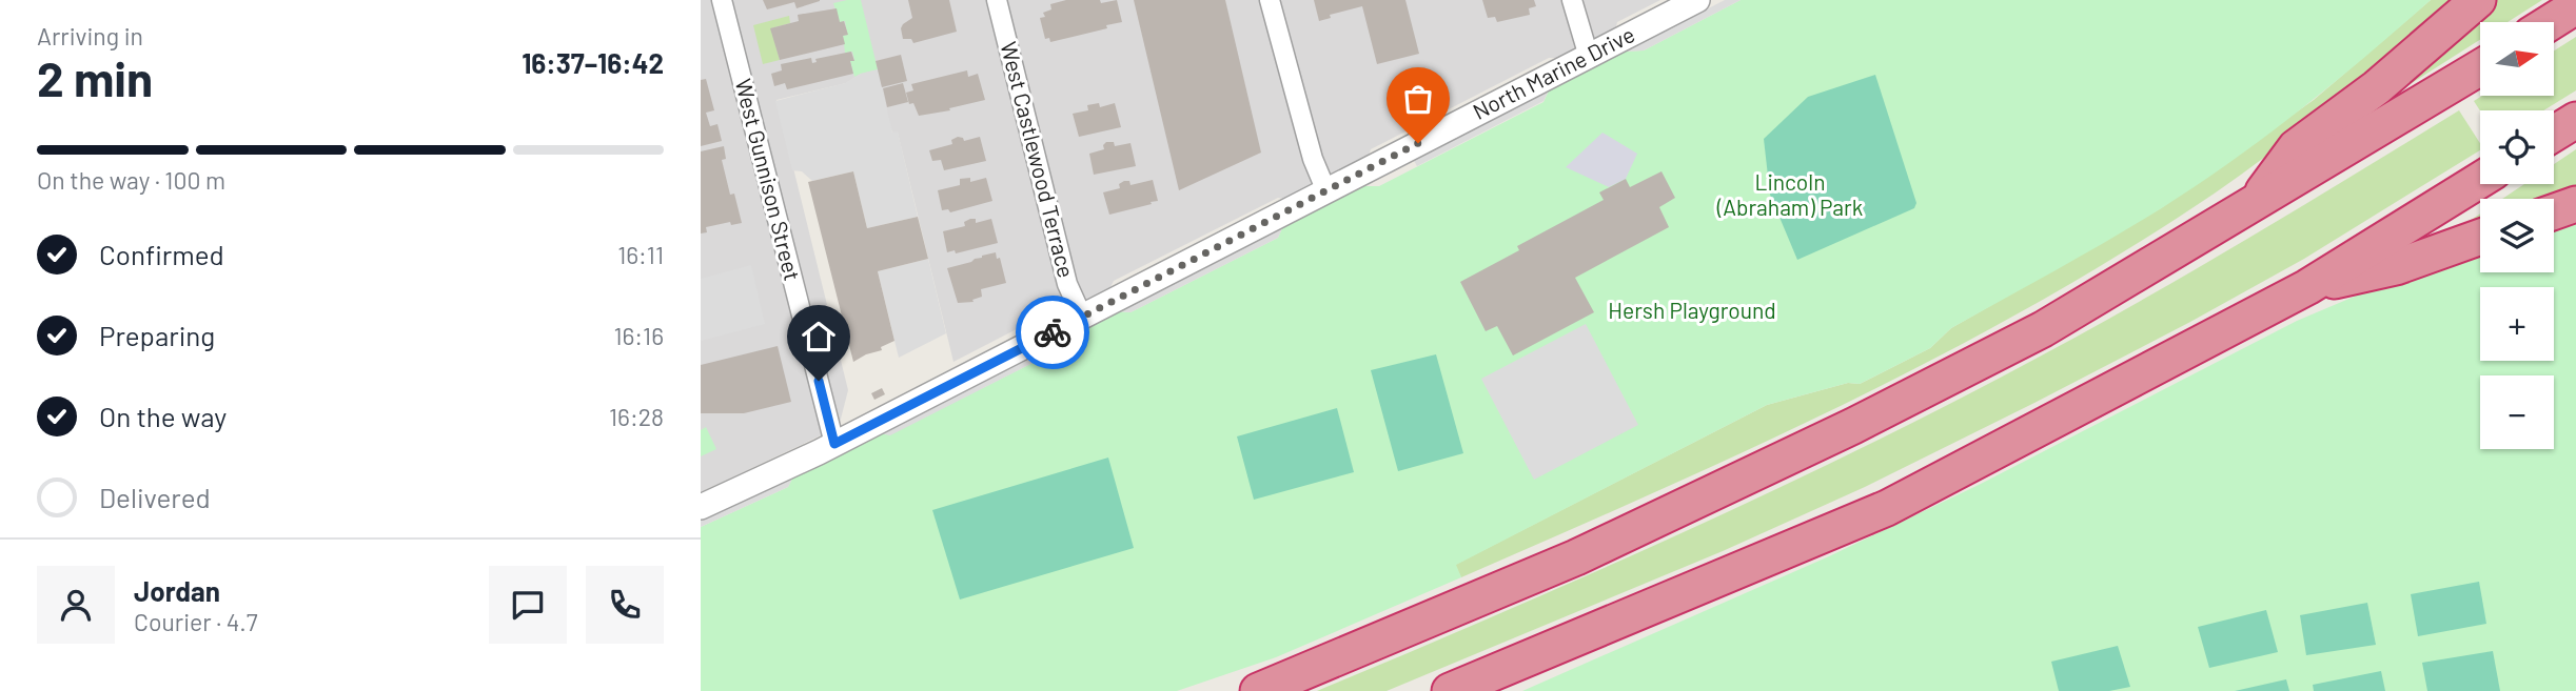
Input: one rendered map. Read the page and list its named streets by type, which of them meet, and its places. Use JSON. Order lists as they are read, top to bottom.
{
  "streets": {
    "street": ["North Marine Drive", "West Castlewood Terrace", "West Gunnison Street"]
  },
  "crossings": [
    ["North Marine Drive", "West Castlewood Terrace"],
    ["North Marine Drive", "West Gunnison Street"]
  ],
  "parks": ["Lincoln (Abraham) Park", "Hersh Playground"],
  "north": "right",
  "page": {
    "heading": ["2 min", "Arriving in", "16:37–16:42"],
    "panel": ["Jordan", "Courier · 4.7"],
    "map_buttons": ["+", "−"],
    "bar": "On the way · 100 m",
    "list": [
      ["Confirmed", "16:11"],
      ["Preparing", "16:16"],
      ["On the way", "16:28"],
      "Delivered"
    ]
  }
}
